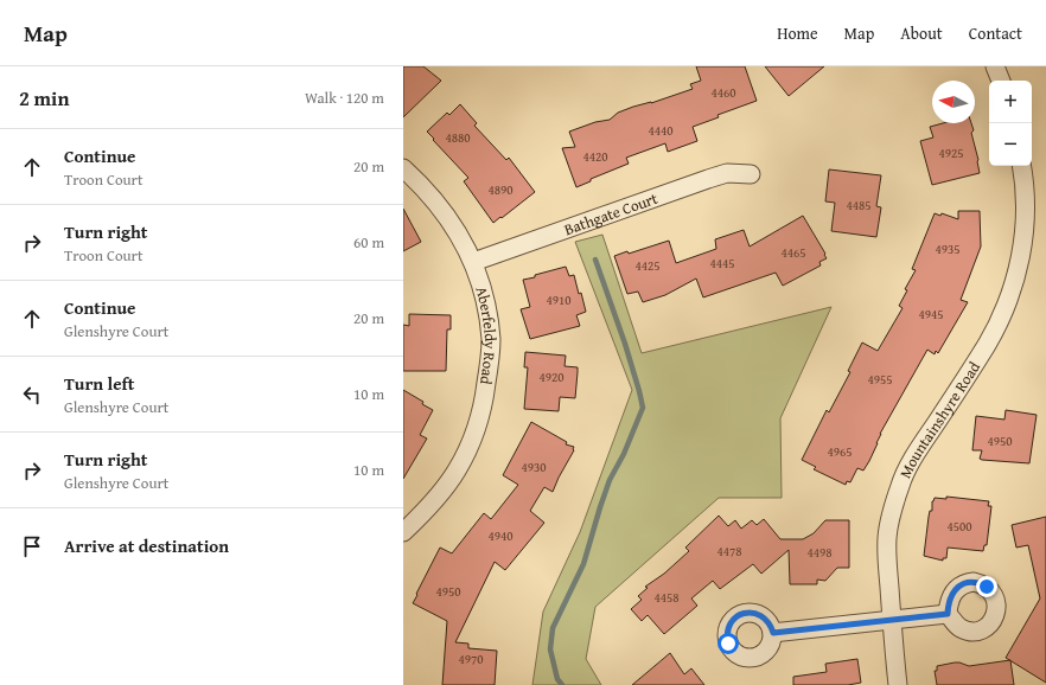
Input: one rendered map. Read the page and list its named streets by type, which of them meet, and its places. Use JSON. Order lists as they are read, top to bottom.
{
  "streets": {
    "street": ["Bathgate Court", "Aberfeldy Road", "Mountainshyre Road"]
  },
  "crossings": [
    ["Bathgate Court", "Aberfeldy Road"]
  ],
  "house_numbers": [
    "4460",
    "4440",
    "4880",
    "4925",
    "4420",
    "4890",
    "4485",
    "4935",
    "4465",
    "4445",
    "4425",
    "4910",
    "4945",
    "4920",
    "4955",
    "4950",
    "4965",
    "4930",
    "4500",
    "4940",
    "4478",
    "4498",
    "4950",
    "4458",
    "4970"
  ],
  "north": "left",
  "page": {
    "header": "Map",
    "nav": [
      "Home",
      "Map",
      "About",
      "Contact"
    ],
    "heading": ["2 min", "Walk · 120 m"],
    "map_buttons": ["+", "−"],
    "list": [
      ["Continue", "Troon Court", "20 m"],
      ["Turn right", "Troon Court", "60 m"],
      ["Continue", "Glenshyre Court", "20 m"],
      ["Turn left", "Glenshyre Court", "10 m"],
      ["Turn right", "Glenshyre Court", "10 m"],
      "Arrive at destination"
    ]
  }
}
